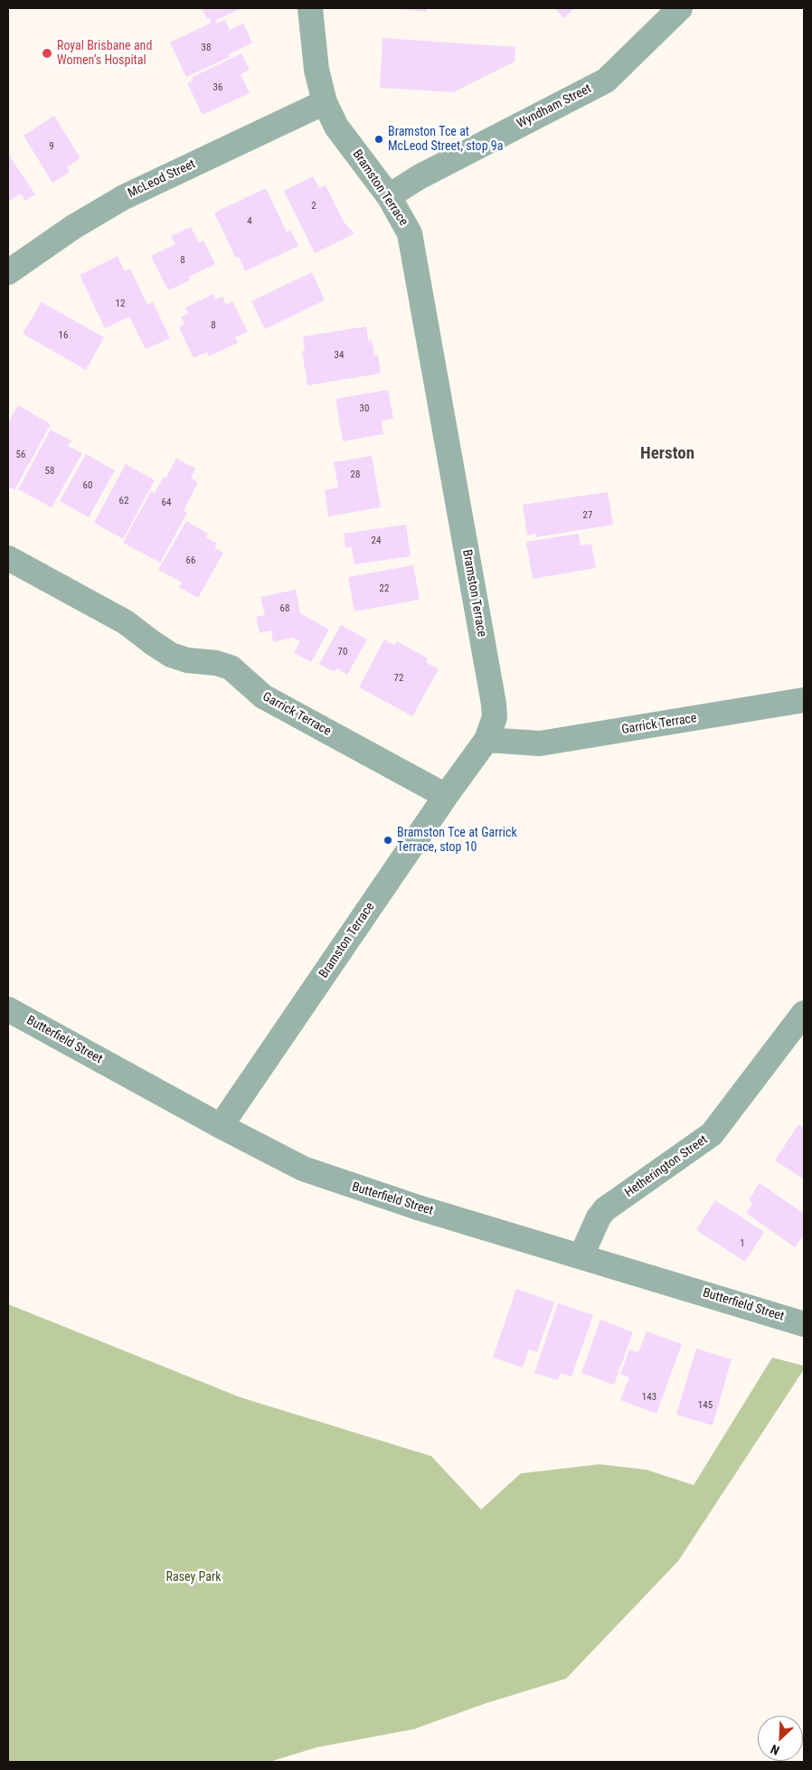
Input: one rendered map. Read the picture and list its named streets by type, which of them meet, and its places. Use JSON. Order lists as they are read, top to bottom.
{
  "streets": {
    "street": [
      "Wyndham Street",
      "McLeod Street",
      "Bramston Terrace",
      "Garrick Terrace",
      "Butterfield Street",
      "Hetherington Street"
    ]
  },
  "crossings": [
    ["Wyndham Street", "Bramston Terrace"],
    ["McLeod Street", "Bramston Terrace"],
    ["Bramston Terrace", "Garrick Terrace"],
    ["Bramston Terrace", "Butterfield Street"],
    ["Butterfield Street", "Hetherington Street"]
  ],
  "districts": ["Herston"],
  "parks": ["Rasey Park"],
  "places": ["Royal Brisbane and Women’s Hospital", "Bramston Tce at McLeod Street, stop 9a", "Bramston Tce at Garrick Terrace, stop 10"],
  "house_numbers": [
    "38",
    "36",
    "9",
    "2",
    "4",
    "8",
    "12",
    "8",
    "16",
    "34",
    "30",
    "56",
    "58",
    "28",
    "60",
    "62",
    "64",
    "27",
    "24",
    "66",
    "22",
    "68",
    "70",
    "72",
    "1",
    "143",
    "145"
  ],
  "north": "bottom left"
}
